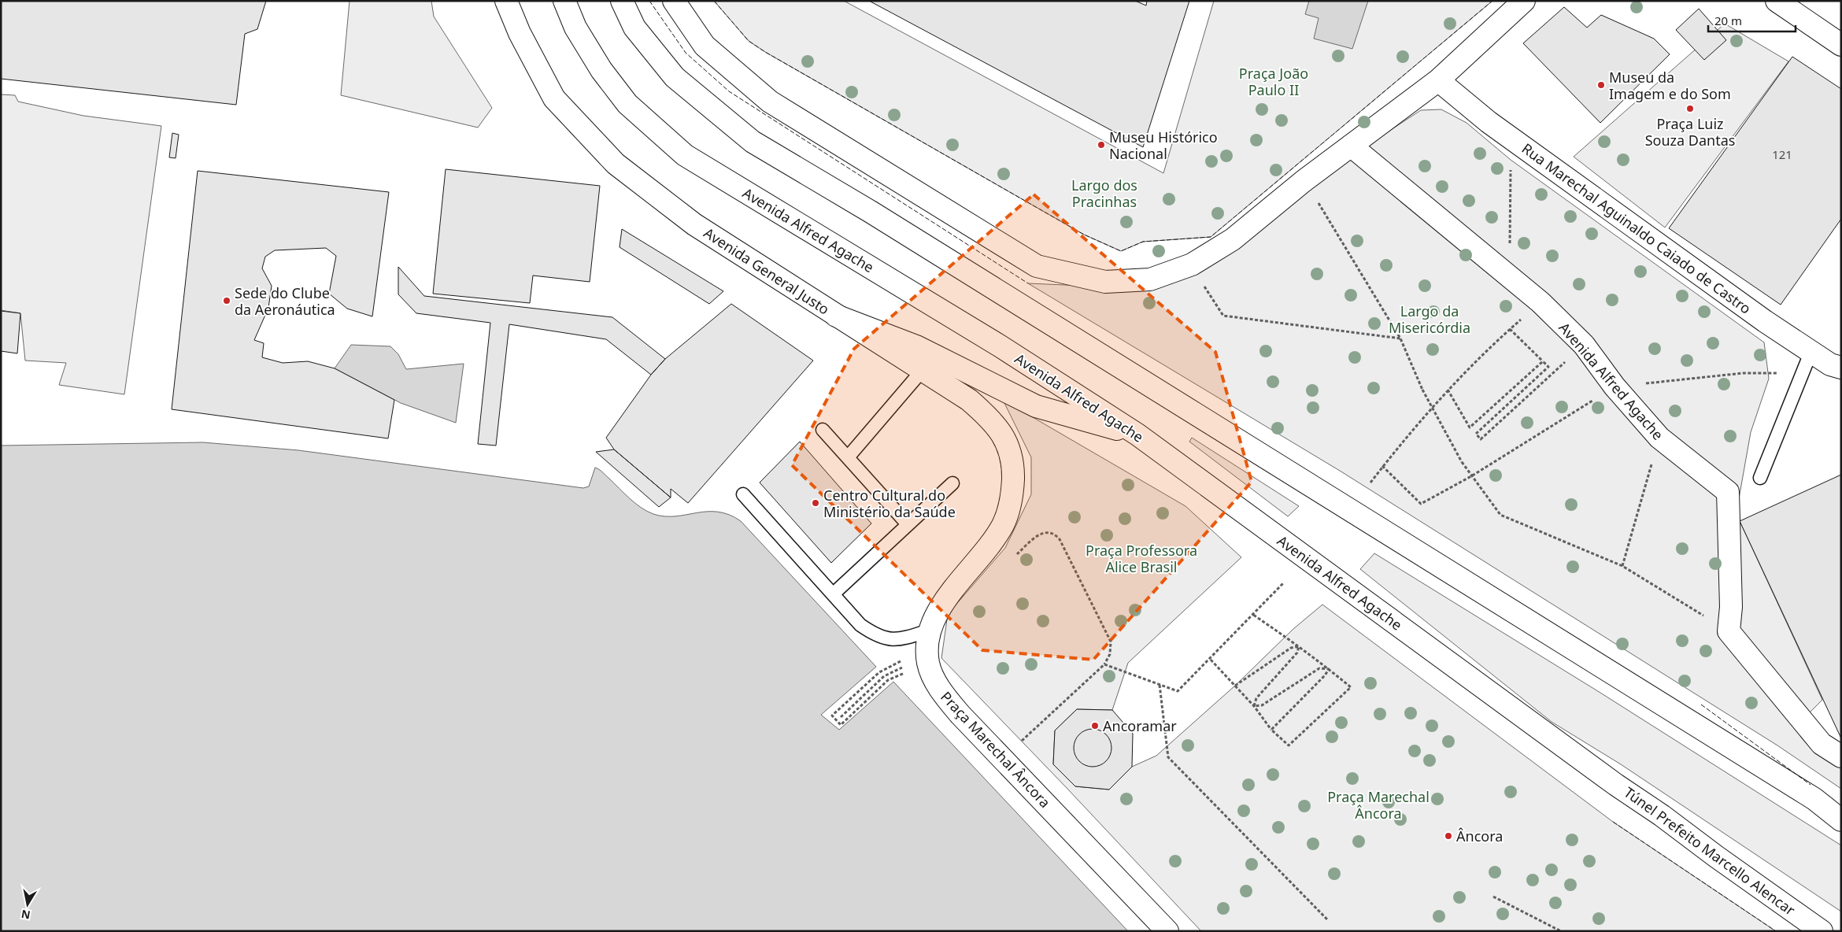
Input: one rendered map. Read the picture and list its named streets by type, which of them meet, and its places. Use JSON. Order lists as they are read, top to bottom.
{
  "streets": {
    "main road": [
      "Rua Marechal Aguinaldo Caiado de Castro",
      "Avenida Alfred Agache",
      "Avenida General Justo",
      "Praça Marechal Âncora",
      "Túnel Prefeito Marcello Alencar"
    ]
  },
  "crossings": [
    ["Avenida Alfred Agache", "Túnel Prefeito Marcello Alencar"]
  ],
  "parks": [
    "Praça João Paulo II",
    "Largo dos Pracinhas",
    "Largo da Misericórdia",
    "Praça Professora Alice Brasil",
    "Praça Marechal Âncora"
  ],
  "places": [
    "Museu da Imagem e do Som",
    "Praça Luiz Souza Dantas",
    "Museu Histórico Nacional",
    "Sede do Clube da Aeronáutica",
    "Centro Cultural do Ministério da Saúde",
    "Ancoramar",
    "Âncora"
  ],
  "house_numbers": ["121"],
  "scale_bar": "20 m",
  "north": "bottom"
}
